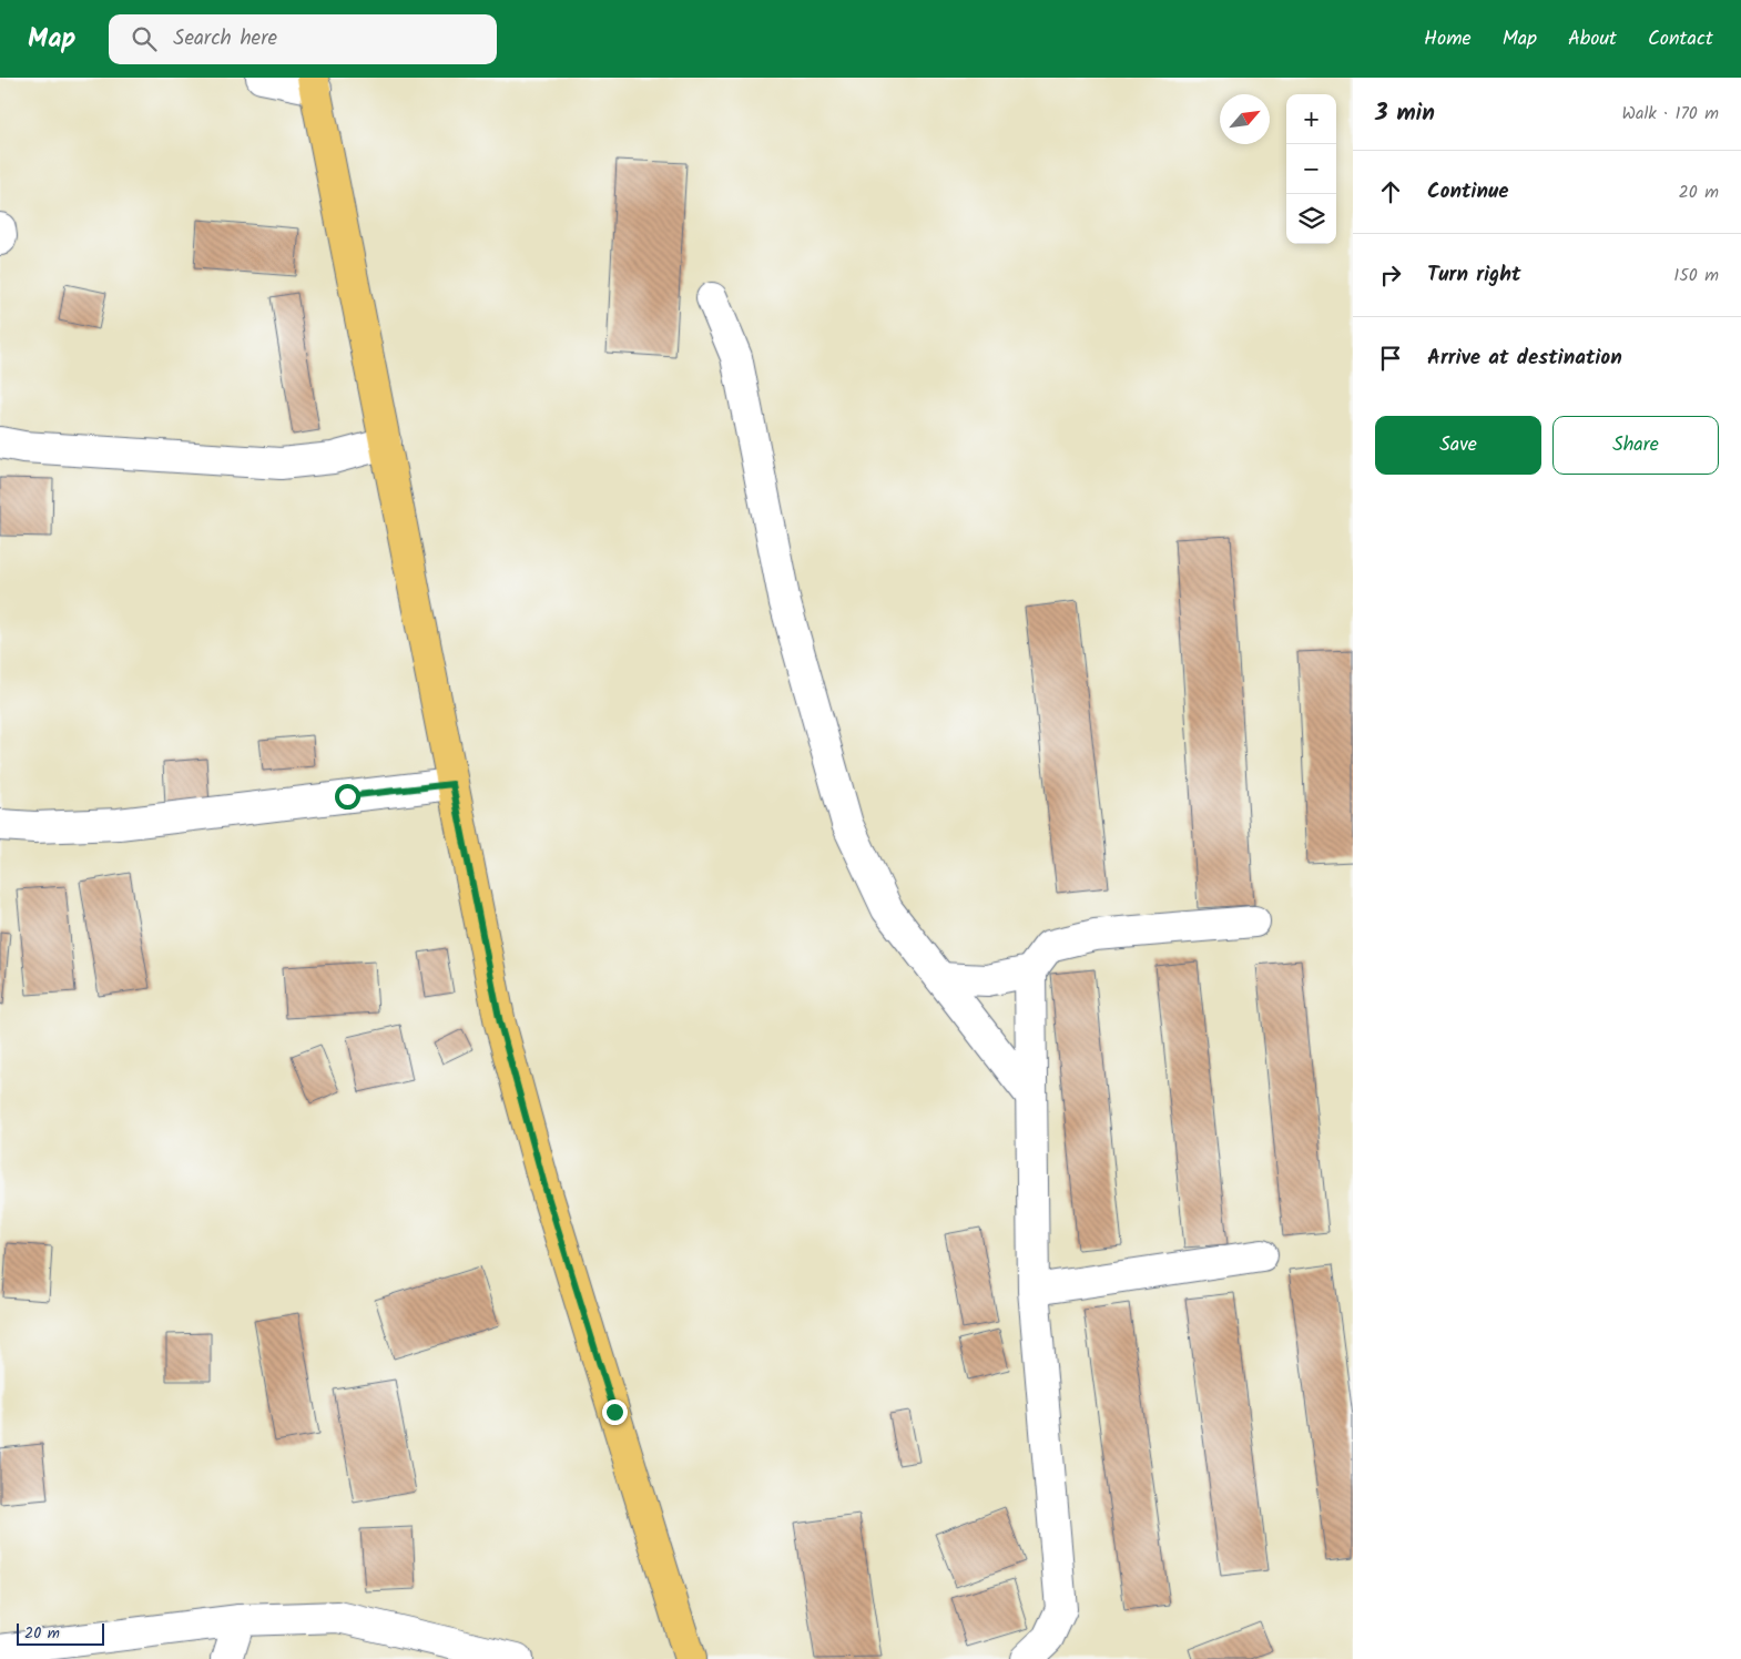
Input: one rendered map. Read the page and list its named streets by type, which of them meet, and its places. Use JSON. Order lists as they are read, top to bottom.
{
  "scale_bar": "20 m",
  "north": "top right",
  "page": {
    "header": "Map",
    "search": "Search here",
    "nav": [
      "Home",
      "Map",
      "About",
      "Contact"
    ],
    "heading": ["3 min", "Walk · 170 m"],
    "map_buttons": ["+", "−"],
    "list": [
      ["Continue", "20 m"],
      ["Turn right", "150 m"],
      "Arrive at destination"
    ],
    "buttons": ["Save", "Share"],
    "scale": "20 m"
  }
}
